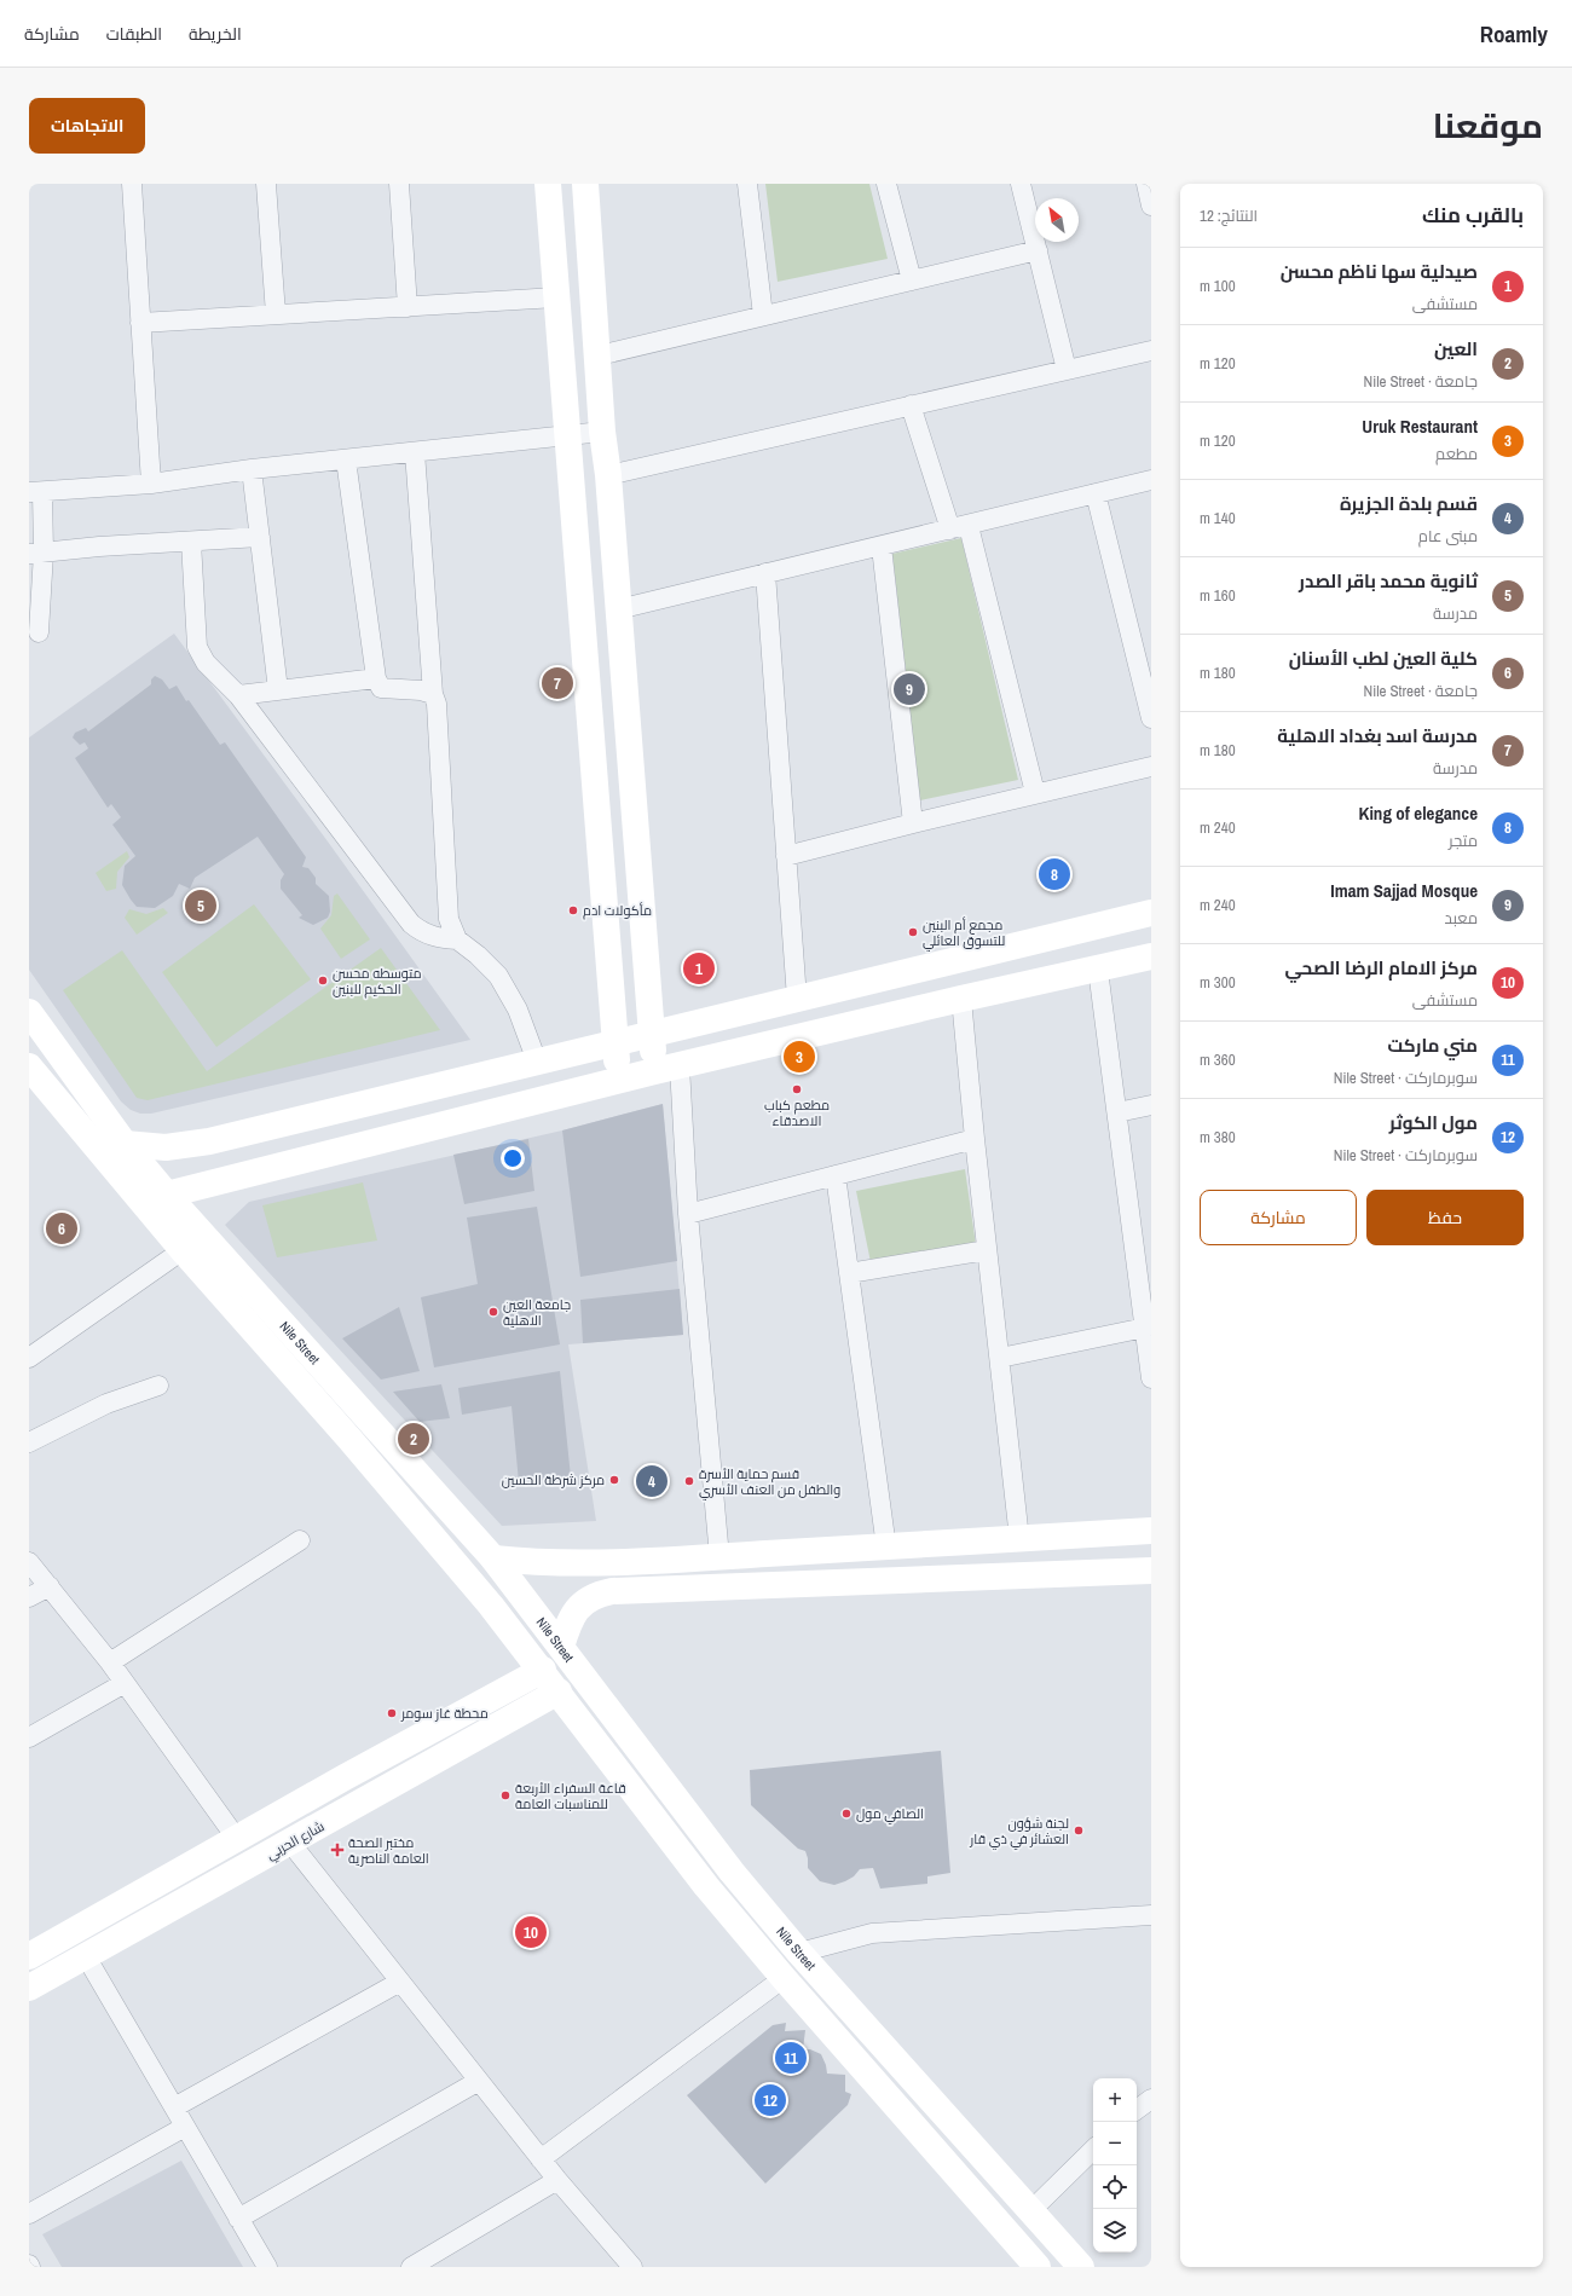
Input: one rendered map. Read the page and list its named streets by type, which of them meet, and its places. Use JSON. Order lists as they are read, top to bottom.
{
  "streets": {
    "main road": ["Nile Street", "شارع الحربي"]
  },
  "crossings": [
    ["Nile Street", "شارع الحربي"]
  ],
  "places": {
    "other": [
      "مأكولات ادم",
      "مجمع أم البنين للتسوق العائلي",
      "متوسطه محسن الحكيم للبنين",
      "مطعم كباب الاصدقاء",
      "جامعة العين الاهلية",
      "مركز شرطة الحسين",
      "قسم حماية الأسرة والطفل من العنف الأسري",
      "محطة غاز سومر",
      "قاعة السفراء الأربعة للمناسبات العامة",
      "الصافي مول",
      "لجنة شؤون العشائر في ذي قار"
    ],
    "health": ["مختبر الصحة العامة الناصرية"]
  },
  "north": "top left",
  "page": {
    "header": "Roamly",
    "nav": ["الخريطة", "الطبقات", "مشاركة"],
    "title": "موقعنا",
    "buttons": [
      "الاتجاهات",
      ["حفظ", "مشاركة"]
    ],
    "heading": ["بالقرب منك", "النتائج: 12"],
    "list": [
      {
        "mark": "1",
        "name": "صيدلية سها ناظم محسن",
        "note": "مستشفى",
        "value": "100 m"
      },
      {
        "mark": "2",
        "name": "العين",
        "note": "جامعة · Nile Street",
        "value": "120 m"
      },
      {
        "mark": "3",
        "name": "Uruk Restaurant",
        "note": "مطعم",
        "value": "120 m"
      },
      {
        "mark": "4",
        "name": "قسم بلدة الجزيرة",
        "note": "مبنى عام",
        "value": "140 m"
      },
      {
        "mark": "5",
        "name": "ثانوية محمد باقر الصدر",
        "note": "مدرسة",
        "value": "160 m"
      },
      {
        "mark": "6",
        "name": "كلية العين لطب الأسنان",
        "note": "جامعة · Nile Street",
        "value": "180 m"
      },
      {
        "mark": "7",
        "name": "مدرسة اسد بغداد الاهلية",
        "note": "مدرسة",
        "value": "180 m"
      },
      {
        "mark": "8",
        "name": "King of elegance",
        "note": "متجر",
        "value": "240 m"
      },
      {
        "mark": "9",
        "name": "Imam Sajjad Mosque",
        "note": "معبد",
        "value": "240 m"
      },
      {
        "mark": "10",
        "name": "مركز الامام الرضا الصحي",
        "note": "مستشفى",
        "value": "300 m"
      },
      {
        "mark": "11",
        "name": "مني ماركت",
        "note": "سوبرماركت · Nile Street",
        "value": "360 m"
      },
      {
        "mark": "12",
        "name": "مول الكوثر",
        "note": "سوبرماركت · Nile Street",
        "value": "380 m"
      }
    ],
    "pins": [
      "7",
      "9",
      "8",
      "5",
      "1",
      "3",
      "6",
      "2",
      "4",
      "10",
      "11",
      "12"
    ],
    "map_buttons": ["+", "−"]
  }
}
